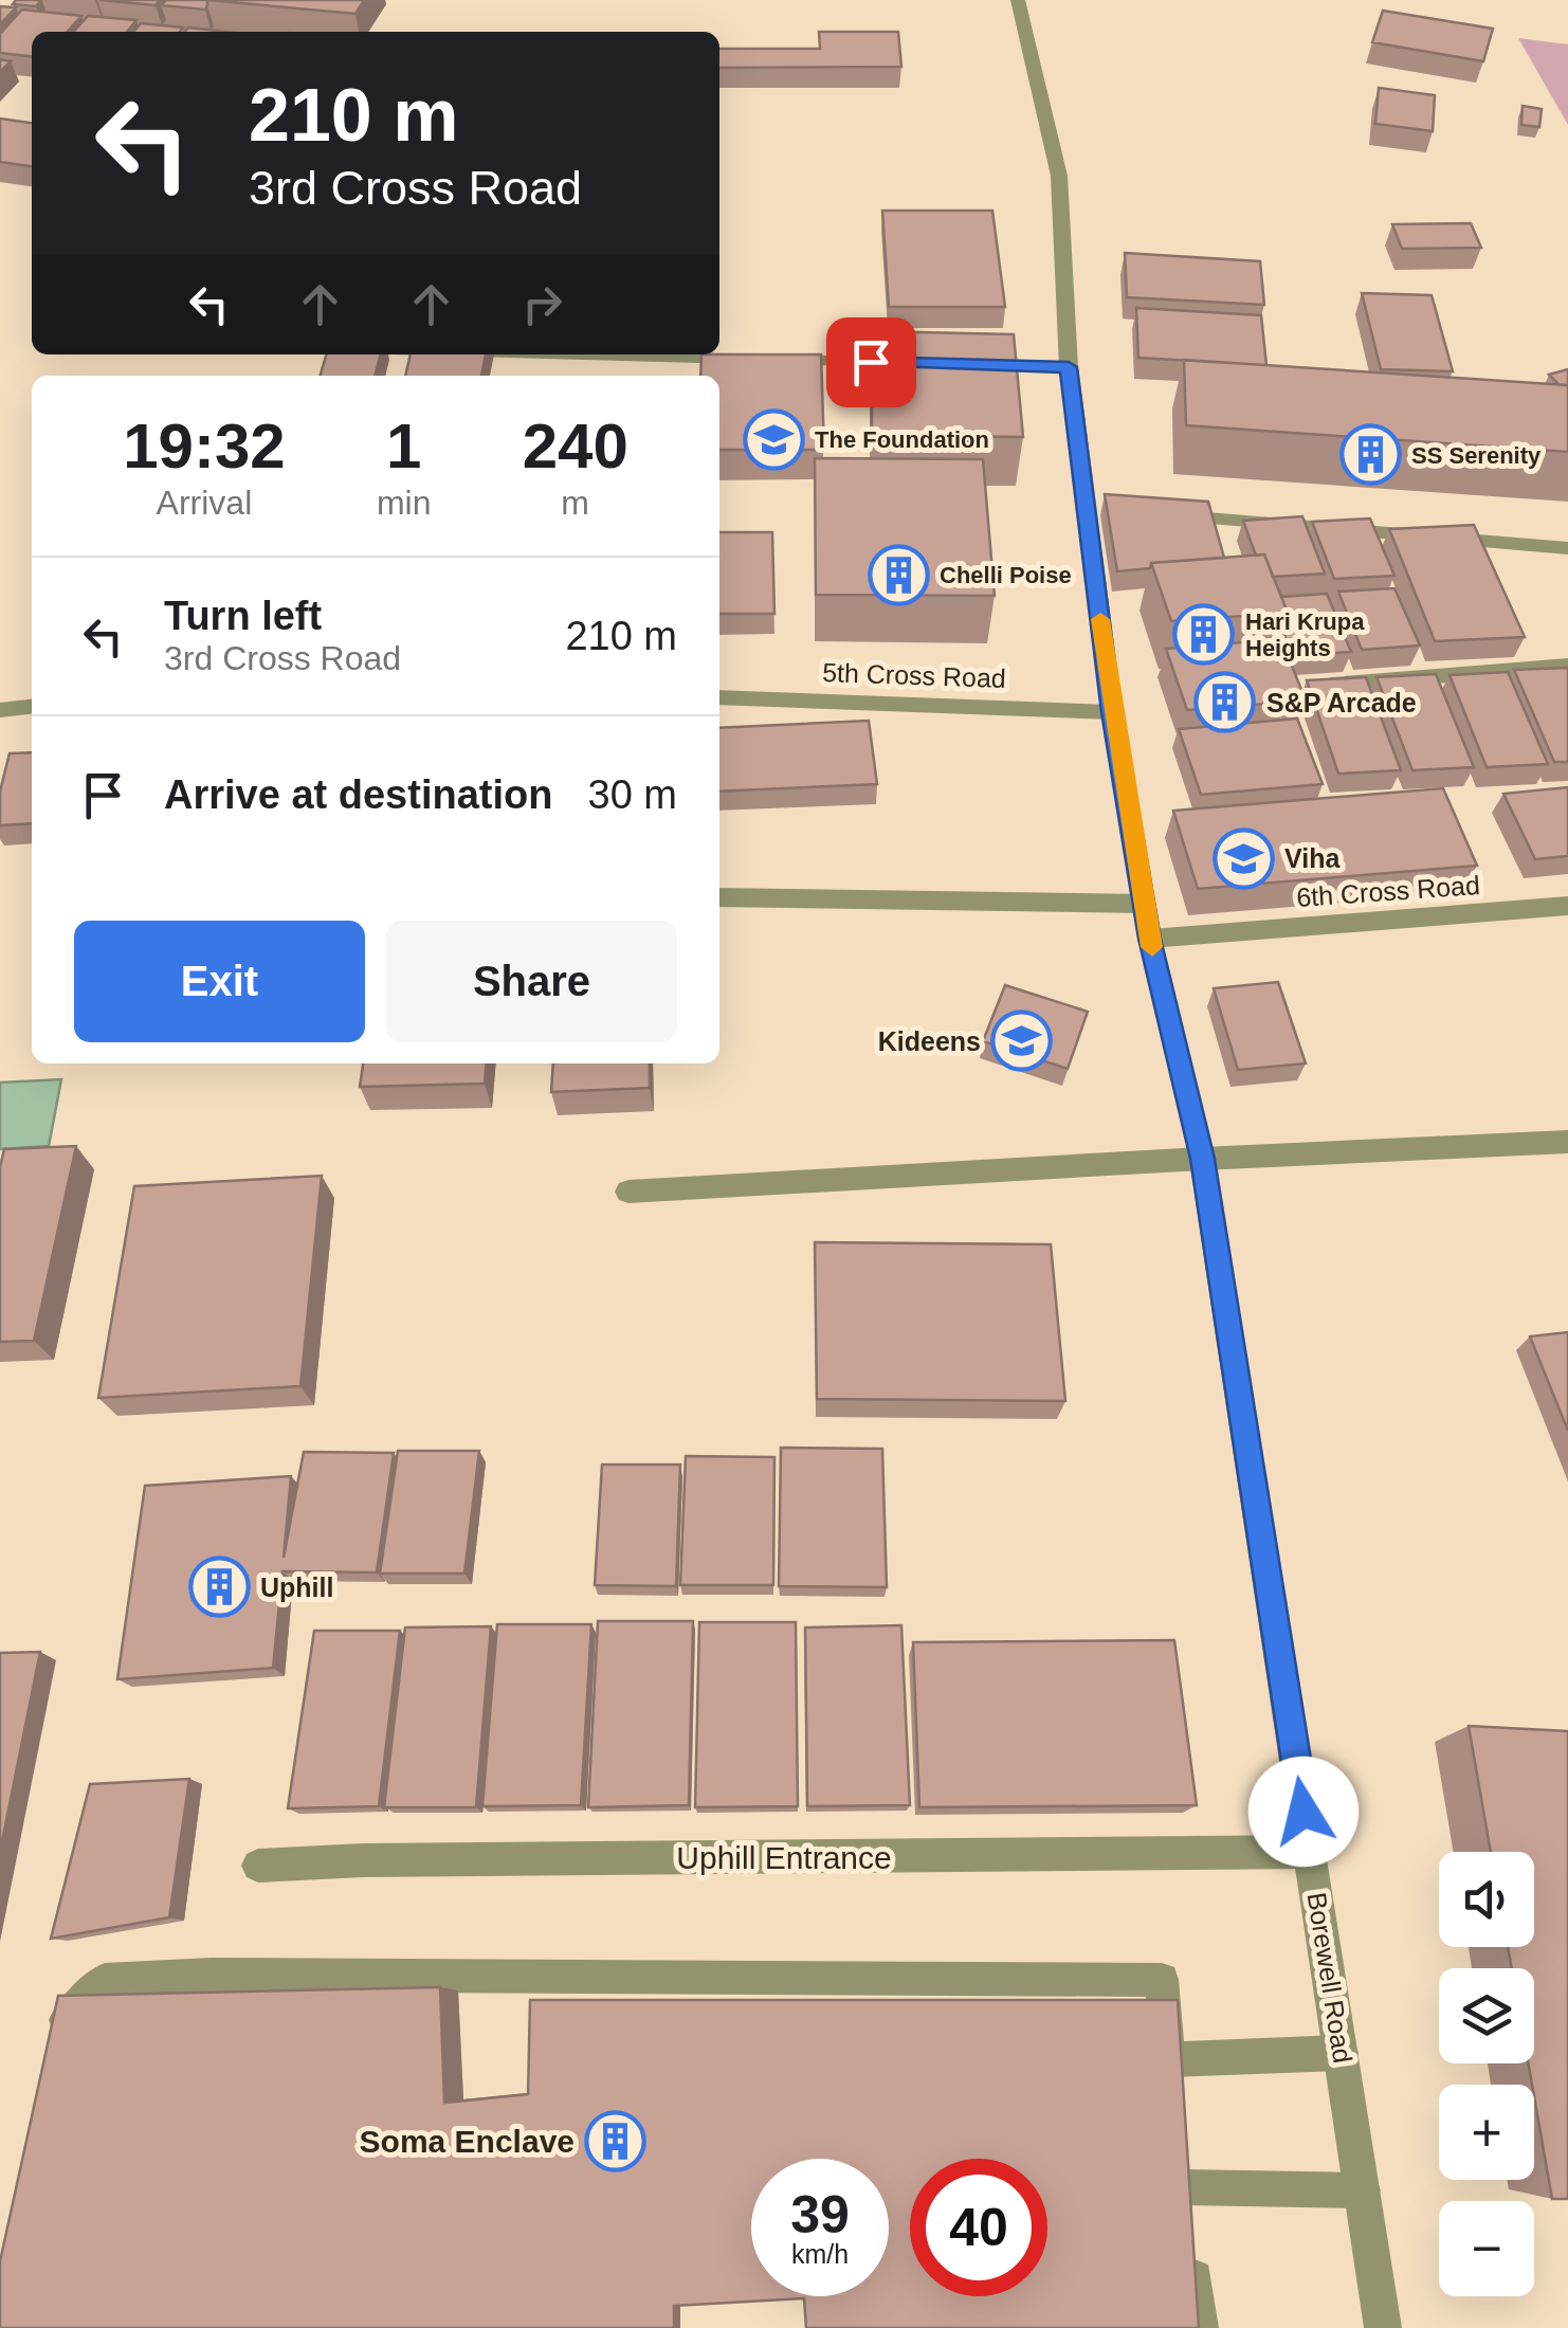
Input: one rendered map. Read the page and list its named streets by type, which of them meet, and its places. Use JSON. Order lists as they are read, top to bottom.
{
  "streets": {
    "street": [
      "5th Cross Road",
      "6th Cross Road",
      "Uphill Entrance",
      "Borewell Road"
    ]
  },
  "crossings": [
    ["5th Cross Road", "Borewell Road"],
    ["6th Cross Road", "Borewell Road"],
    ["Uphill Entrance", "Borewell Road"]
  ],
  "places": {
    "school or university": ["The Foundation", "Viha", "Kideens"],
    "building": [
      "SS Serenity",
      "Chelli Poise",
      "Hari Krupa Heights",
      "S&P Arcade",
      "Uphill",
      "Soma Enclave"
    ]
  },
  "page": {
    "turn": ["210 m", "3rd Cross Road"],
    "eta": [
      "19:32",
      "Arrival",
      "1",
      "min",
      "240",
      "m"
    ],
    "list": [
      {
        "name": "Turn left",
        "note": "3rd Cross Road",
        "value": "210 m"
      },
      {
        "name": "Arrive at destination",
        "value": "30 m"
      }
    ],
    "buttons": ["Exit", "Share"],
    "map_buttons": ["+", "−"],
    "speed": "39 km/h",
    "limit": "40"
  }
}
